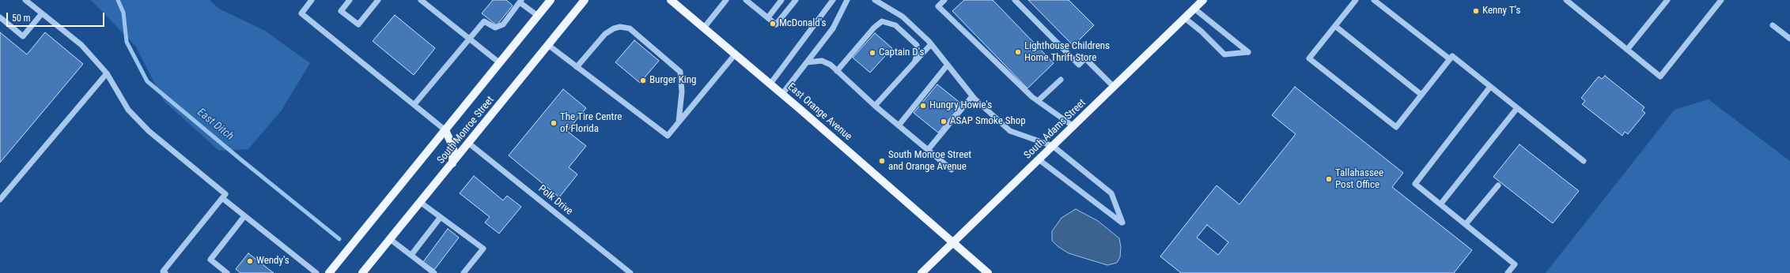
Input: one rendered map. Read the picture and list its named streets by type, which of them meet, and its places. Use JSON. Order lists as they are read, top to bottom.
{
  "streets": {
    "main road": ["East Orange Avenue", "South Adams Street", "South Monroe Street"],
    "street": ["Polk Drive"]
  },
  "crossings": [
    ["East Orange Avenue", "South Adams Street"],
    ["South Monroe Street", "Polk Drive"]
  ],
  "water": ["East Ditch"],
  "places": [
    "Kenny T's",
    "McDonald's",
    "Lighthouse Childrens Home Thrift Store",
    "Captain D's",
    "Burger King",
    "Hungry Howie's",
    "ASAP Smoke Shop",
    "The Tire Centre of Florida",
    "South Monroe Street and Orange Avenue",
    "Tallahassee Post Office",
    "Wendy's"
  ],
  "scale_bar": "50 m"
}
